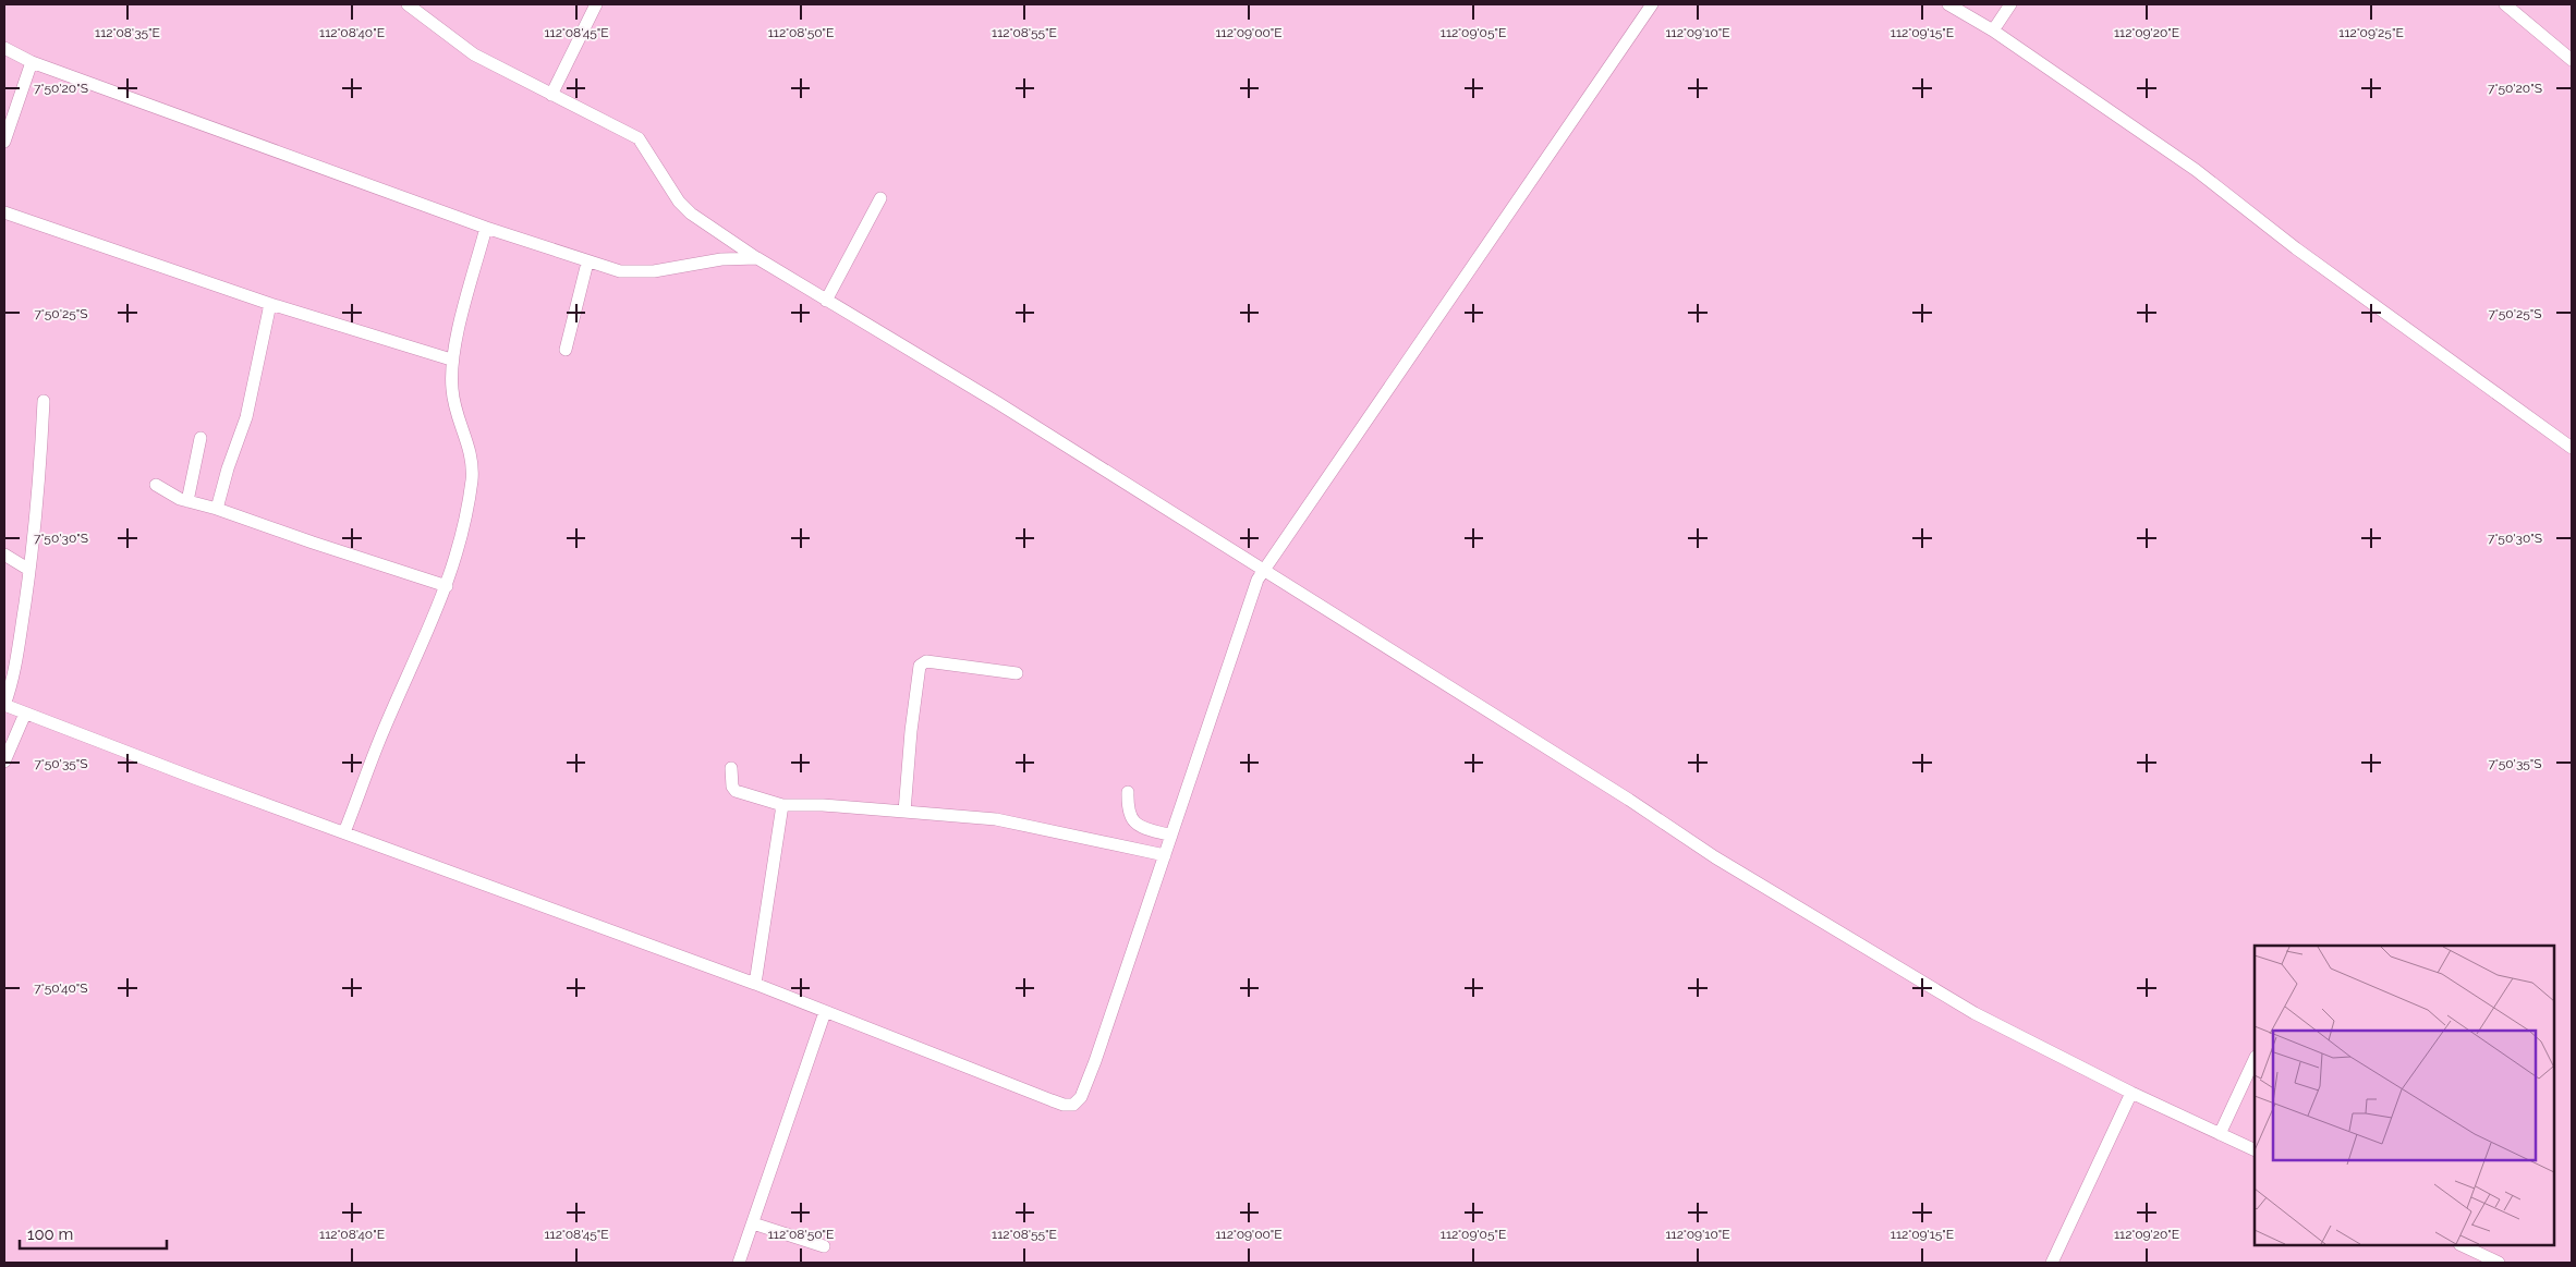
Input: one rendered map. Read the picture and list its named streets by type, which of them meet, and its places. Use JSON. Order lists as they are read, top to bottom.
{
  "scale_bar": "100 m",
  "coordinates": [
    "112°08'35\"E",
    "112°08'40\"E",
    "112°08'45\"E",
    "112°08'50\"E",
    "112°08'55\"E",
    "112°09'00\"E",
    "112°09'05\"E",
    "112°09'10\"E",
    "112°09'15\"E",
    "112°09'20\"E",
    "112°09'25\"E",
    "7°50'20\"S",
    "7°50'25\"S",
    "7°50'30\"S",
    "7°50'35\"S",
    "7°50'40\"S"
  ]
}
